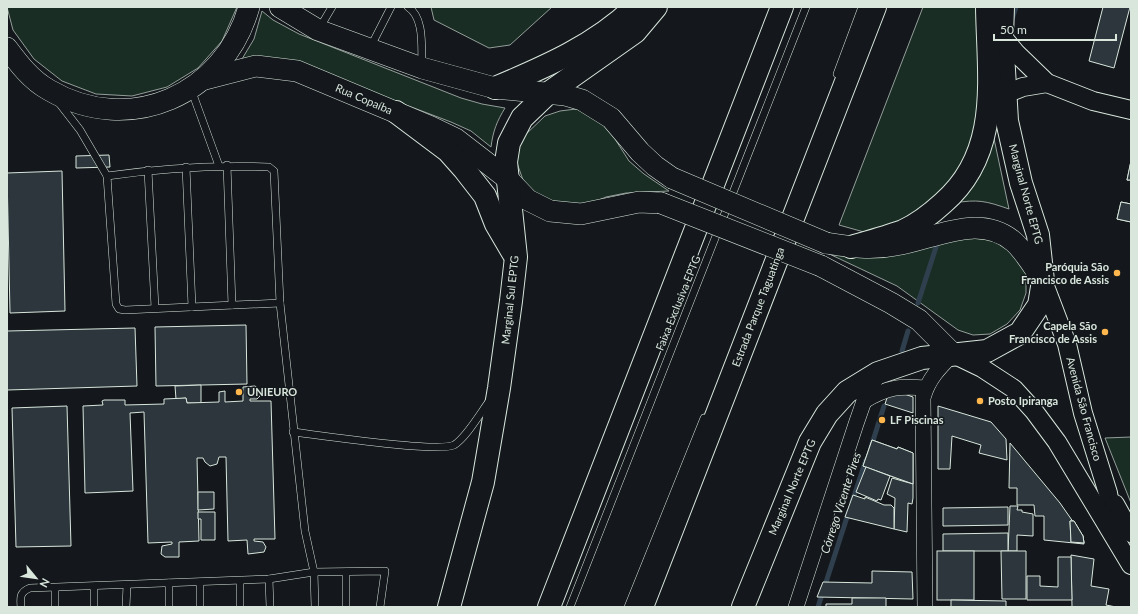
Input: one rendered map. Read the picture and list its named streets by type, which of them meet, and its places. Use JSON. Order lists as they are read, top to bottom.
{
  "streets": {
    "main road": [
      "Rua Copaíba",
      "Marginal Norte EPTG",
      "Marginal Sul EPTG",
      "Estrada Parque Taguatinga"
    ],
    "street": ["Avenida São Francisco"],
    "lane": ["Faixa Exclusiva EPTG"]
  },
  "crossings": [
    ["Rua Copaíba", "Marginal Norte EPTG"],
    ["Rua Copaíba", "Marginal Sul EPTG"],
    ["Rua Copaíba", "Avenida São Francisco"],
    ["Marginal Norte EPTG", "Avenida São Francisco"]
  ],
  "water": ["Córrego Vicente Pires"],
  "places": [
    "Paróquia São Francisco de Assis",
    "Capela São Francisco de Assis",
    "UNIEURO",
    "Posto Ipiranga",
    "LF Piscinas"
  ],
  "scale_bar": "50 m",
  "north": "bottom right"
}
